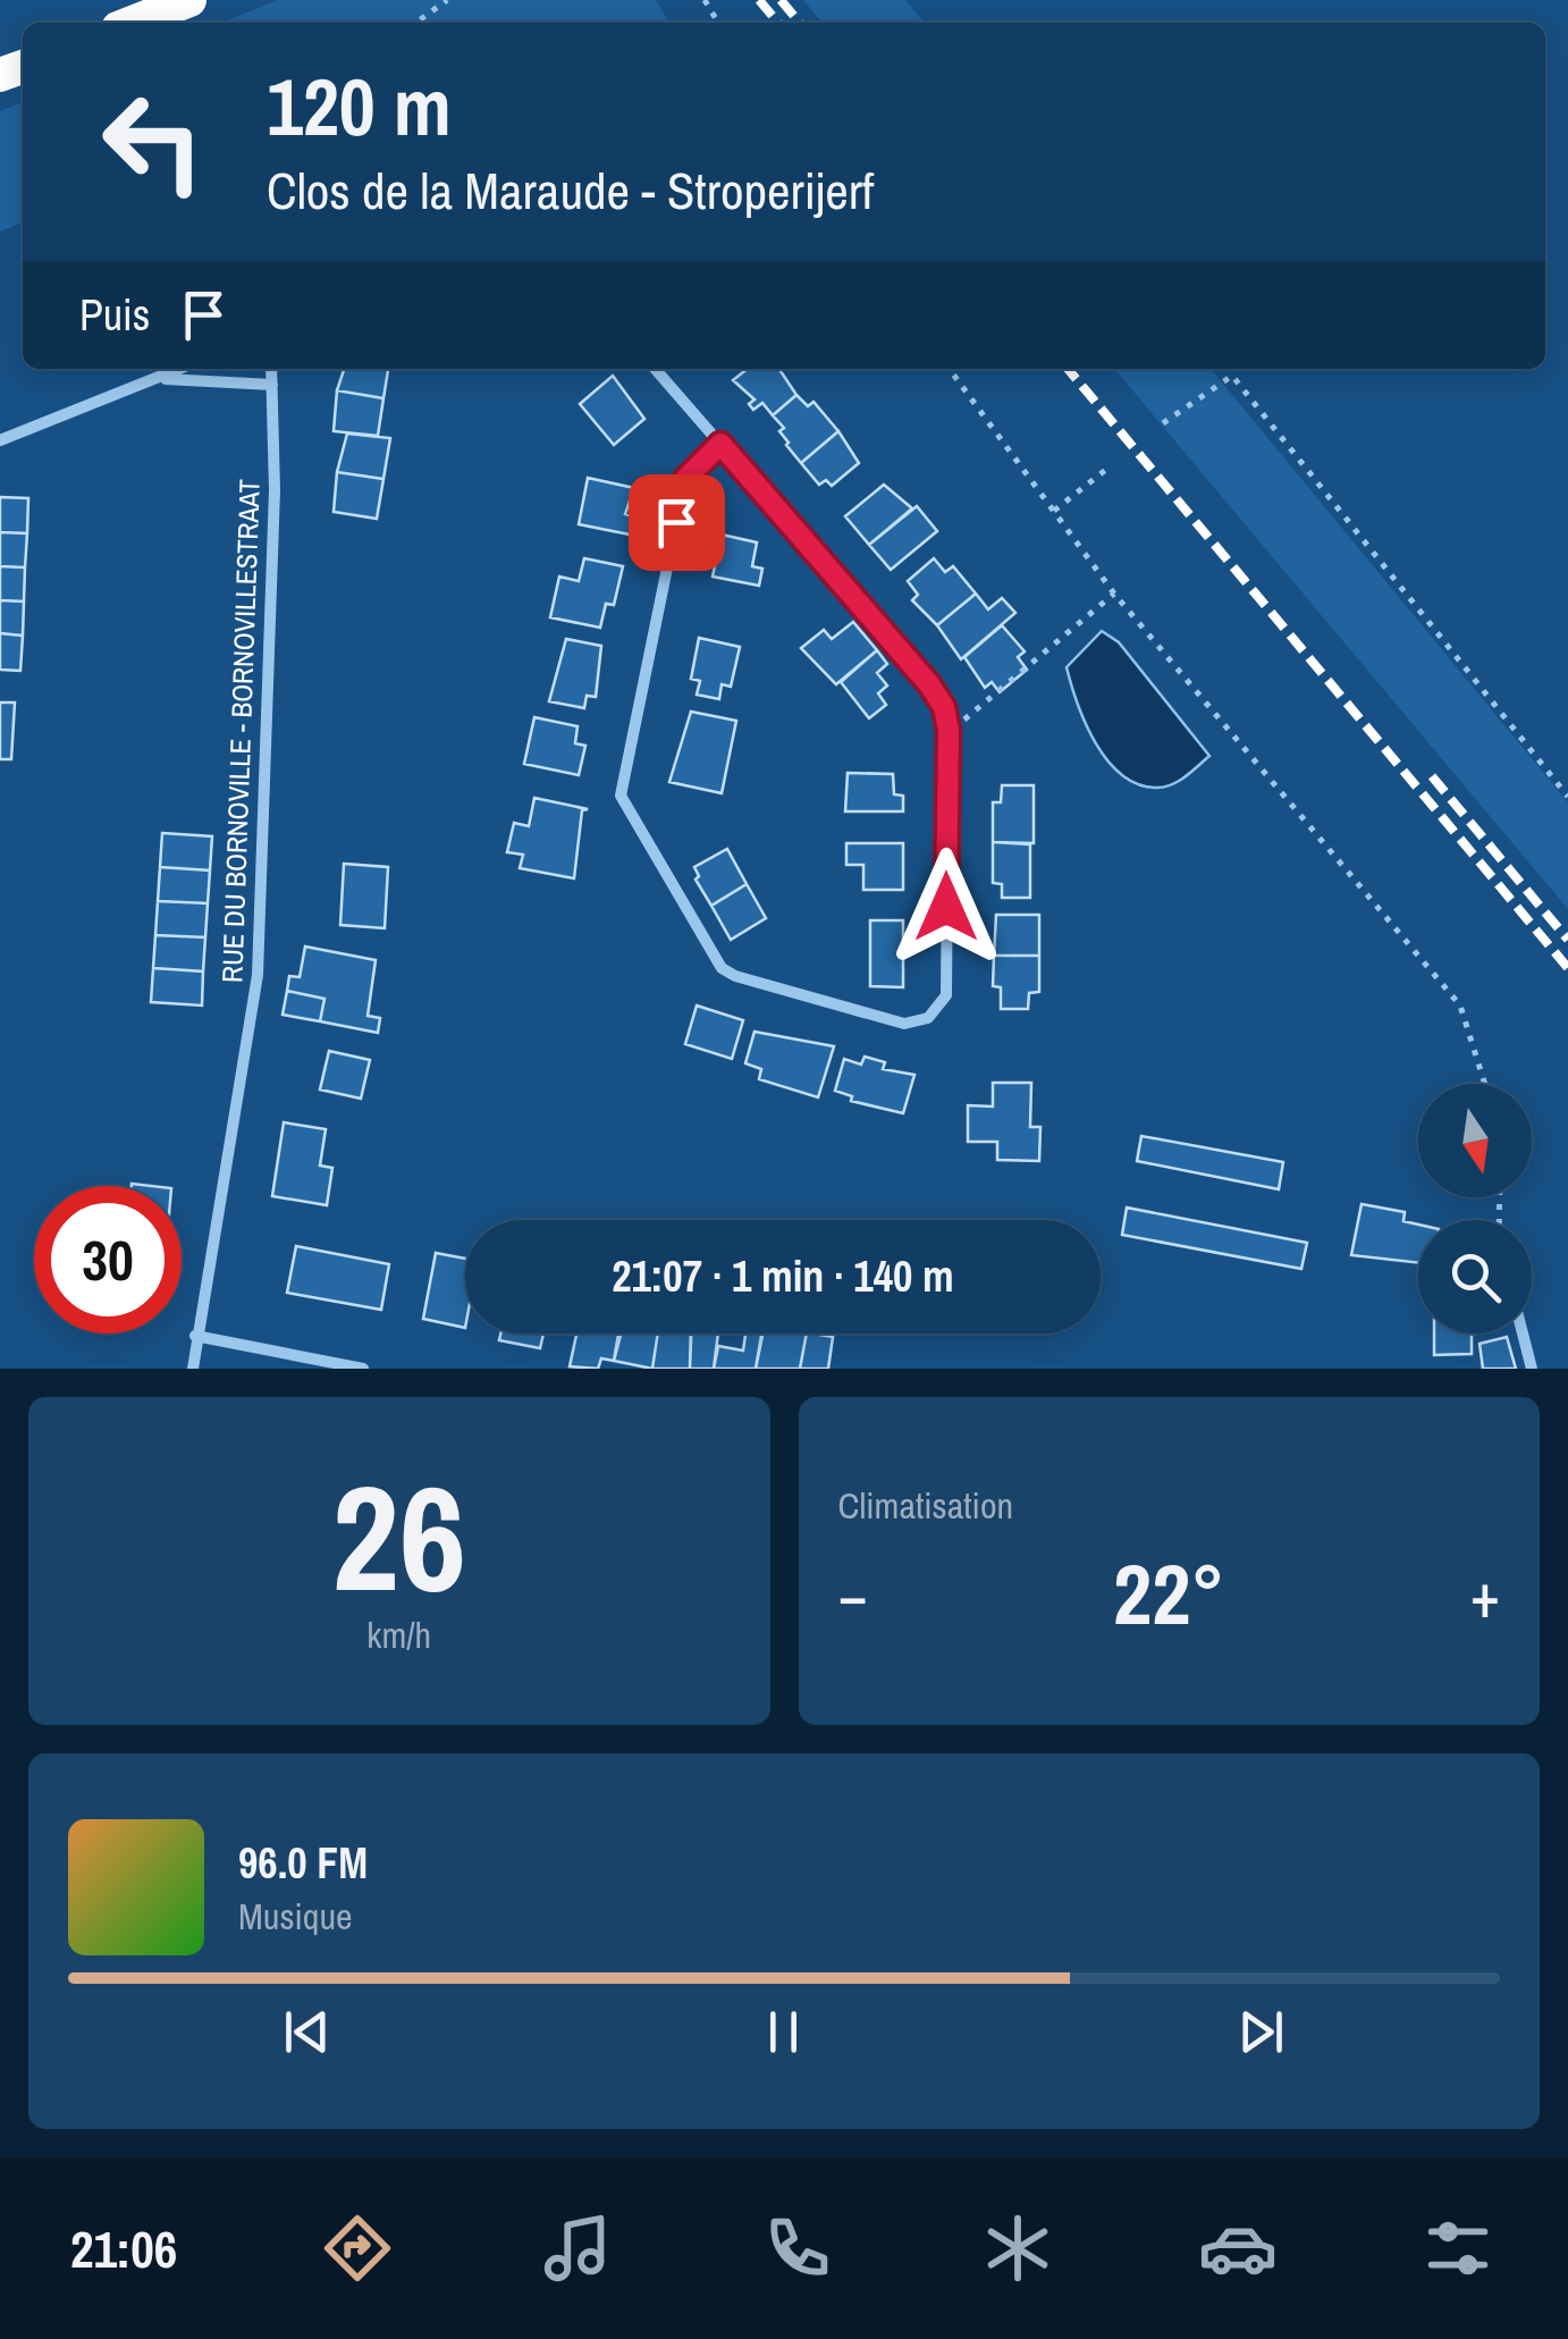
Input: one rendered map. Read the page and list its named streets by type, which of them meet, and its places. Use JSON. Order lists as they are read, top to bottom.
{
  "streets": {
    "street": ["RUE DU BORNOVILLE - BORNOVILLESTRAAT"]
  },
  "north": "bottom",
  "page": {
    "turn": ["120 m", "Clos de la Maraude - Stroperijerf"],
    "then": "Puis",
    "limit": "30",
    "trip": "21:07 · 1 min · 140 m",
    "tile": [
      ["26", "km/h"],
      "Climatisation"
    ],
    "heat": ["−", "22°", "+"],
    "song": ["96.0 FM", "Musique"],
    "tabs": "21:06"
  }
}
